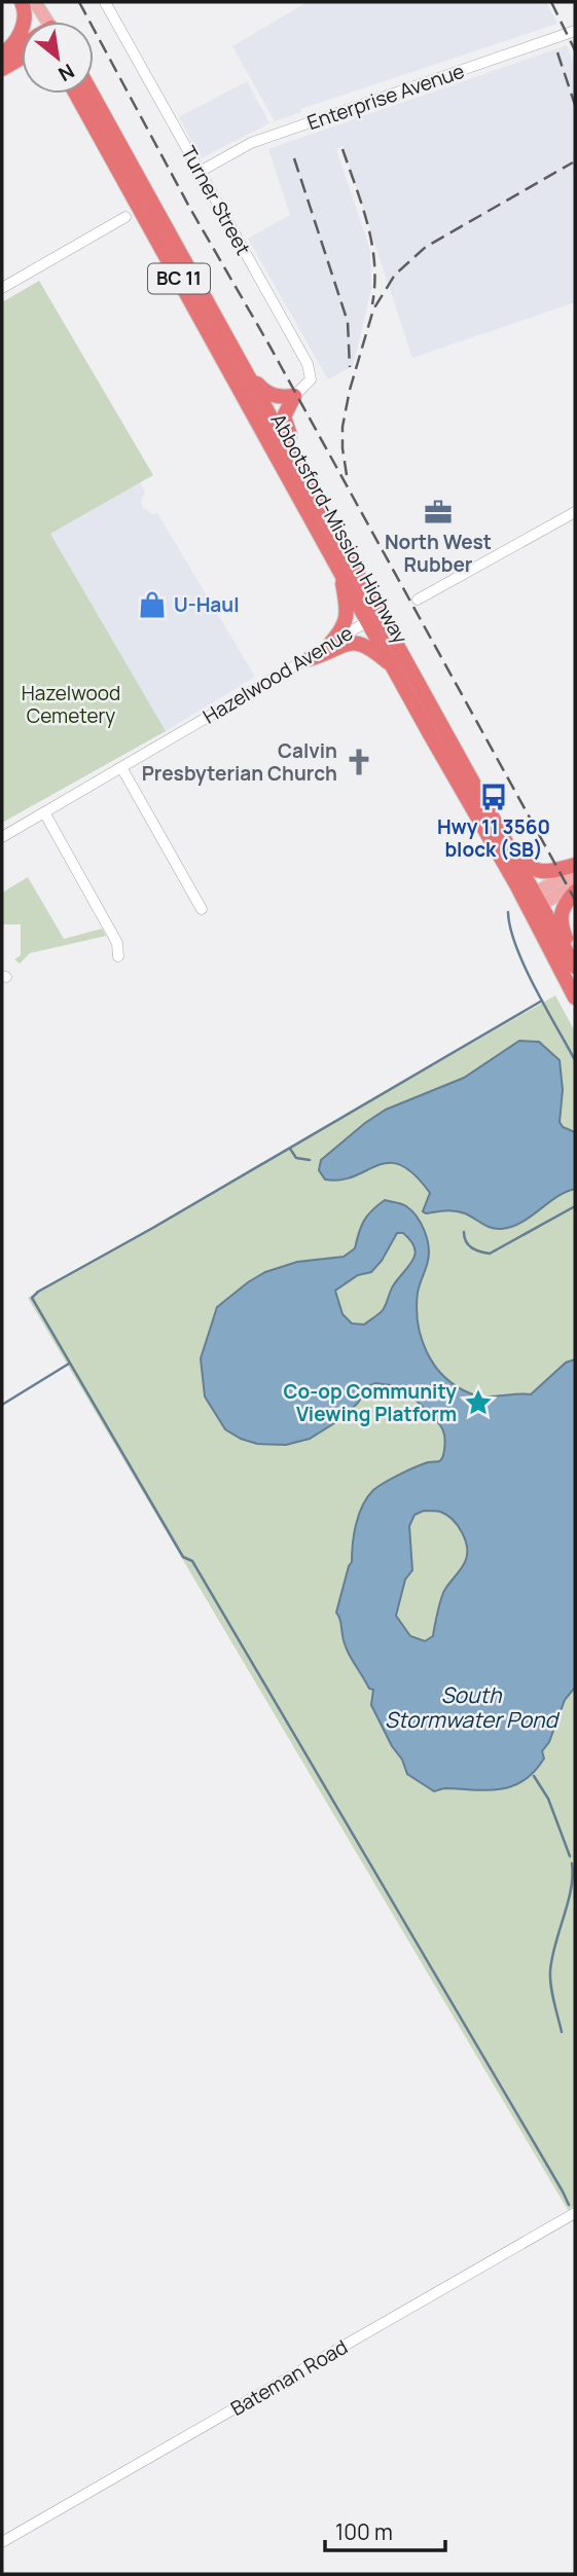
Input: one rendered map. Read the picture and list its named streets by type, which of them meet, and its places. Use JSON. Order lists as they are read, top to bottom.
{
  "streets": {
    "highway": ["BC 11", "Abbotsford-Mission Highway"],
    "street": [
      "Enterprise Avenue",
      "Turner Street",
      "Hazelwood Avenue",
      "Bateman Road"
    ]
  },
  "crossings": [
    ["Enterprise Avenue", "Turner Street"],
    ["Abbotsford-Mission Highway", "Hazelwood Avenue"]
  ],
  "water": ["South Stormwater Pond"],
  "parks": ["Hazelwood Cemetery"],
  "places": {
    "office": ["North West Rubber"],
    "shop": ["U-Haul"],
    "church": ["Calvin Presbyterian Church"],
    "bus stop": ["Hwy 11 3560 block (SB)"],
    "place": ["Co-op Community Viewing Platform"]
  },
  "scale_bar": "100 m",
  "north": "bottom right"
}
